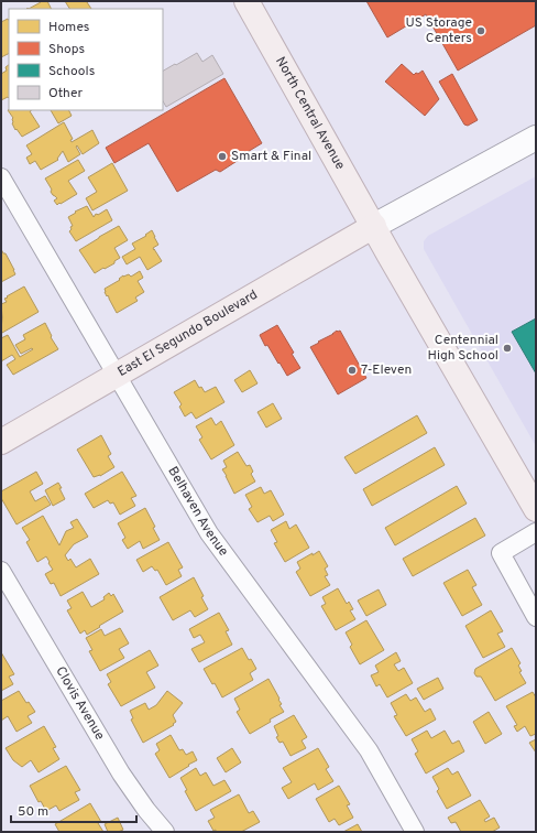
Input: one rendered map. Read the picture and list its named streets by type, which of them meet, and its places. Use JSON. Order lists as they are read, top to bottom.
{
  "streets": {
    "main road": ["North Central Avenue", "East El Segundo Boulevard"],
    "street": ["Belhaven Avenue", "Clovis Avenue"]
  },
  "crossings": [
    ["North Central Avenue", "East El Segundo Boulevard"],
    ["East El Segundo Boulevard", "Belhaven Avenue"]
  ],
  "places": [
    "US Storage Centers",
    "Smart & Final",
    "Centennial High School",
    "7-Eleven"
  ],
  "legend": [
    "Homes",
    "Shops",
    "Schools",
    "Other"
  ],
  "scale_bar": "50 m"
}
